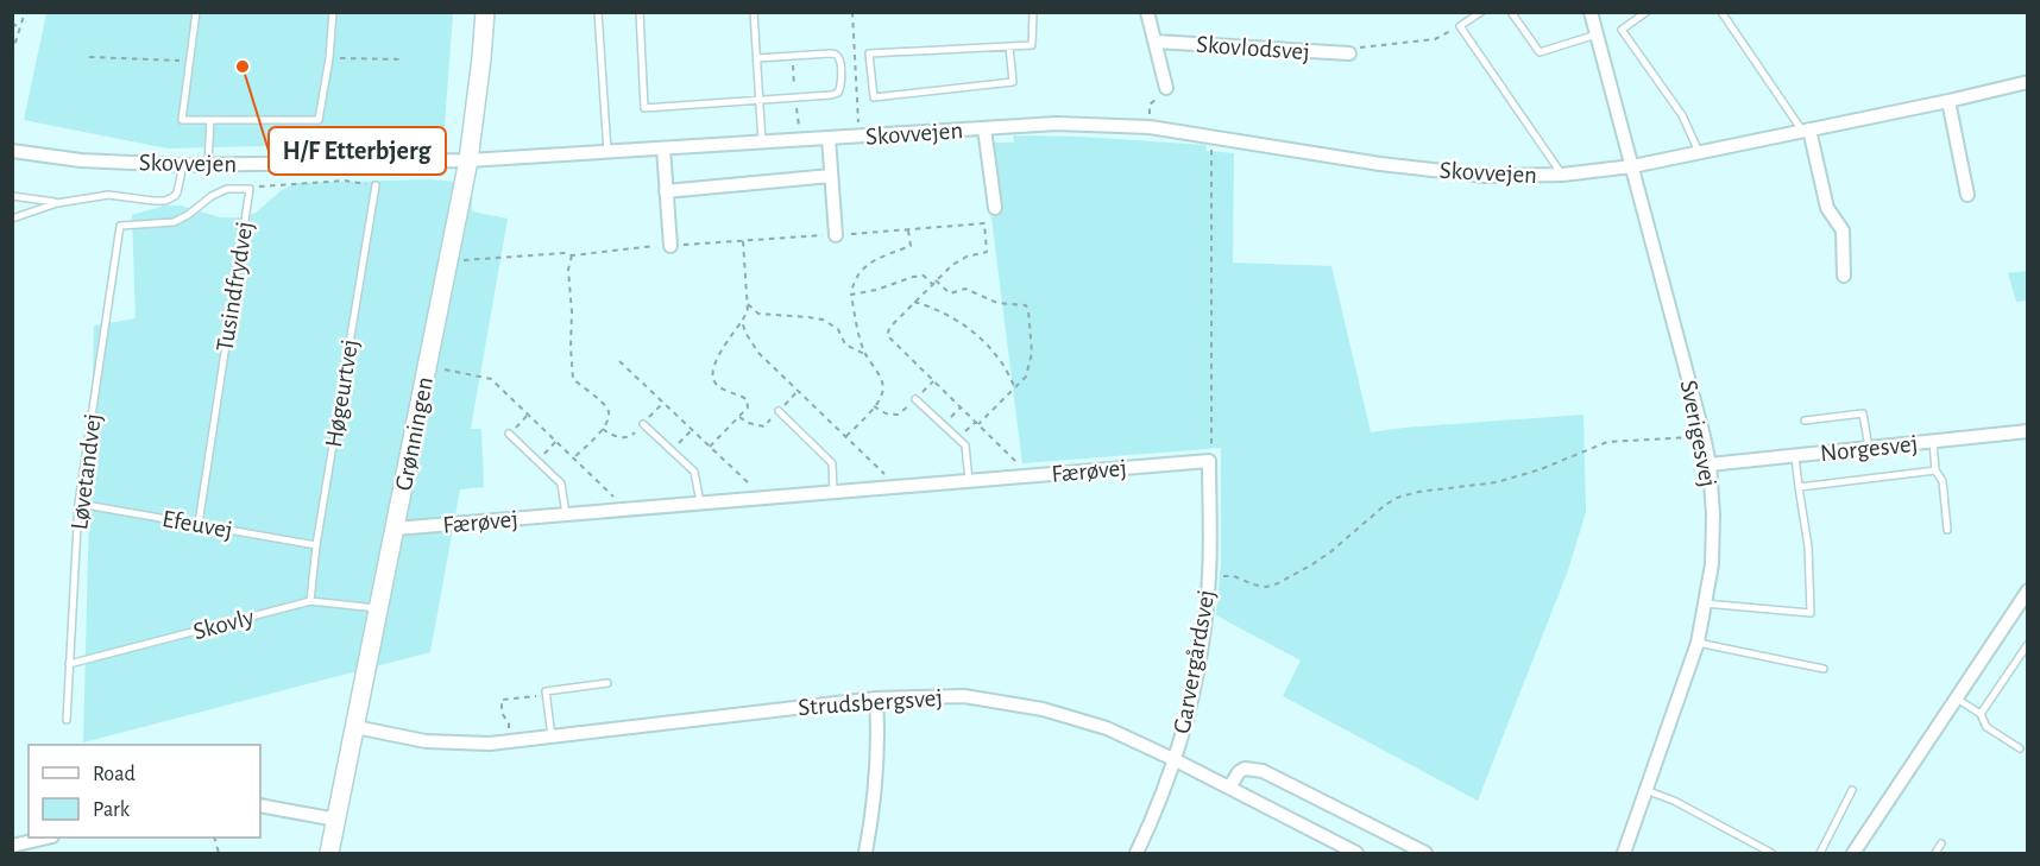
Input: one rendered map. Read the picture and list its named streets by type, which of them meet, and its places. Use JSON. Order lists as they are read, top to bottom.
{
  "streets": {
    "main road": ["Grønningen"],
    "street": [
      "Skovlodsvej",
      "Skovvejen",
      "Sverigesvej",
      "Norgesvej",
      "Færøvej",
      "Garvergårdsvej",
      "Strudsbergsvej"
    ],
    "lane": [
      "Tusindfrydvej",
      "Høgeurtvej",
      "Løvetandvej",
      "Efeuvej",
      "Skovly"
    ]
  },
  "crossings": [
    ["Skovvejen", "Grønningen"],
    ["Skovvejen", "Sverigesvej"],
    ["Tusindfrydvej", "Løvetandvej"],
    ["Tusindfrydvej", "Efeuvej"],
    ["Høgeurtvej", "Efeuvej"],
    ["Høgeurtvej", "Skovly"],
    ["Grønningen", "Færøvej"],
    ["Grønningen", "Skovly"],
    ["Grønningen", "Strudsbergsvej"],
    ["Sverigesvej", "Norgesvej"],
    ["Færøvej", "Garvergårdsvej"],
    ["Løvetandvej", "Efeuvej"],
    ["Løvetandvej", "Skovly"],
    ["Garvergårdsvej", "Strudsbergsvej"]
  ],
  "places": ["H/F Etterbjerg"],
  "legend": ["Road", "Park"]
}
